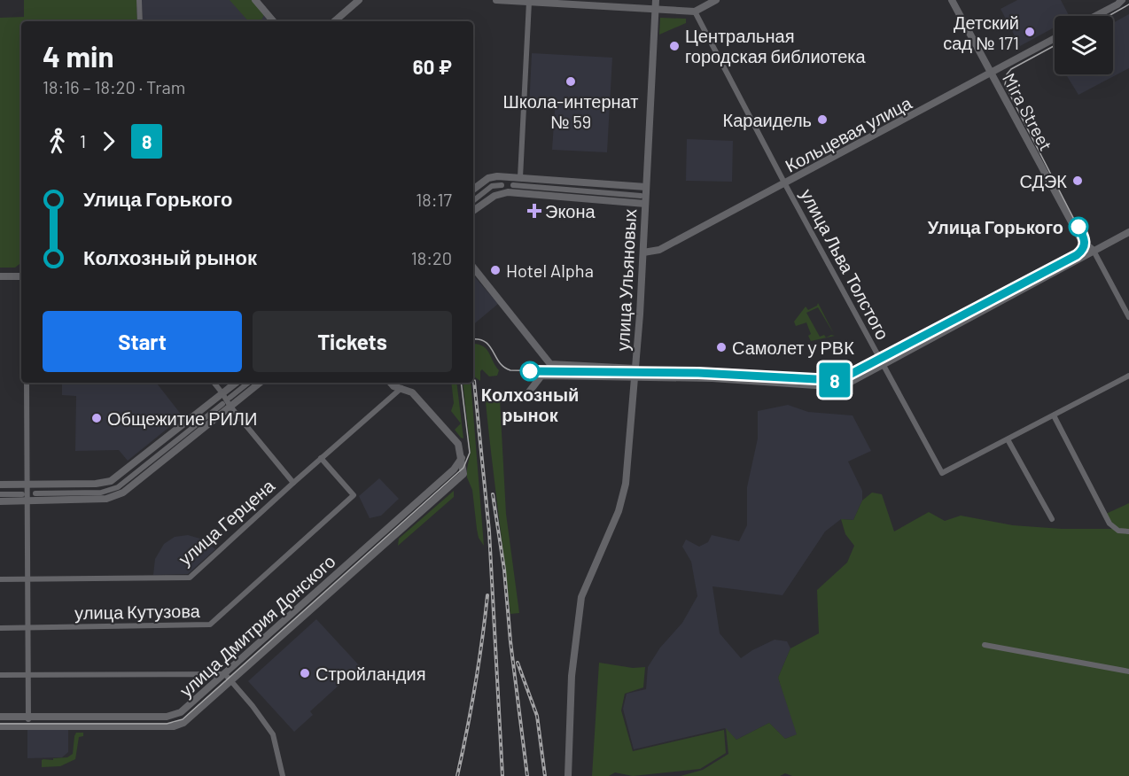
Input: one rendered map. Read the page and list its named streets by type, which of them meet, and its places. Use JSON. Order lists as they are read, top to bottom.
{
  "streets": {
    "street": [
      "Mira Street",
      "Кольцевая улица",
      "улица Льва Толстого",
      "улица Ульяновых",
      "улица Герцена",
      "улица Кутузова",
      "улица Дмитрия Донского"
    ]
  },
  "crossings": [
    ["Mira Street", "Кольцевая улица"],
    ["Кольцевая улица", "улица Льва Толстого"],
    ["Кольцевая улица", "улица Ульяновых"],
    ["улица Герцена", "улица Кутузова"]
  ],
  "places": {
    "other": [
      "Детский сад № 171",
      "Центральная городская библиотека",
      "Школа-интернат № 59",
      "Караидель",
      "СДЭК",
      "Улица Горького",
      "Hotel Alpha",
      "Самолет у РВК",
      "Колхозный рынок",
      "Общежитие РИЛИ",
      "Стройландия"
    ],
    "health": ["Экона"]
  },
  "lines": ["tram line 8"],
  "page": {
    "on_map": "8",
    "heading": ["4 min", "18:16 – 18:20 · Tram", "60 ₽"],
    "legs": ["1", "8"],
    "list": [
      {
        "name": "Улица Горького",
        "value": "18:17"
      },
      {
        "name": "Колхозный рынок",
        "value": "18:20"
      }
    ],
    "buttons": ["Start", "Tickets"]
  }
}
